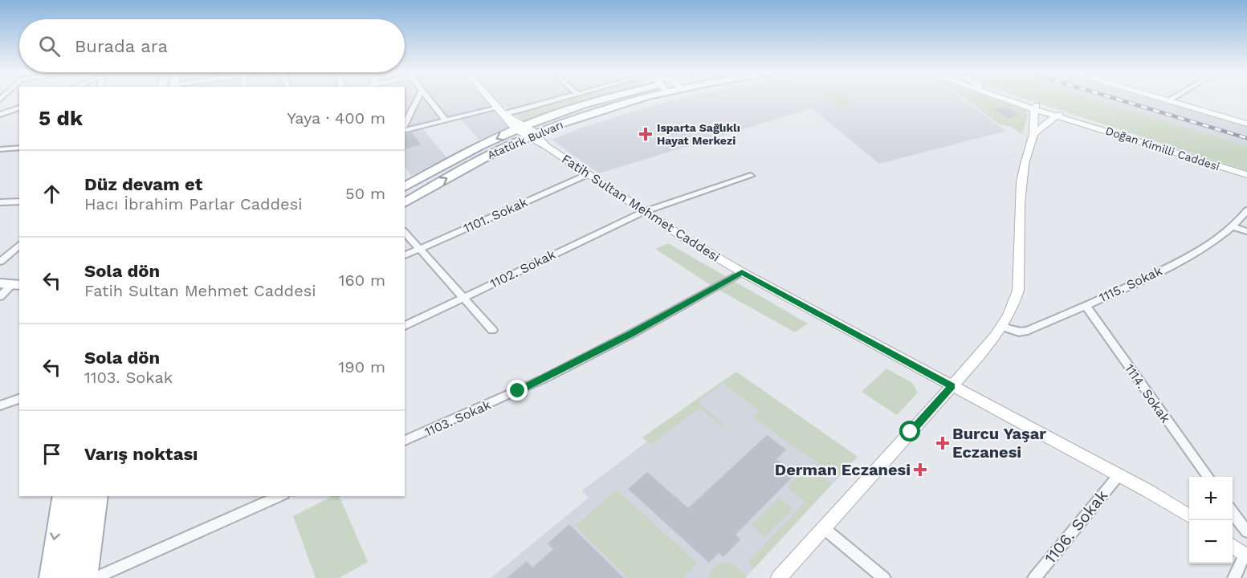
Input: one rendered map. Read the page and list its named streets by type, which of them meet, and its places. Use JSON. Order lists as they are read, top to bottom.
{
  "streets": {
    "main road": ["Atatürk Bulvarı"],
    "street": [
      "Doğan Kimilli Caddesi",
      "Fatih Sultan Mehmet Caddesi",
      "1101. Sokak",
      "1102. Sokak",
      "1115. Sokak",
      "1114. Sokak",
      "1103. Sokak",
      "1106. Sokak"
    ]
  },
  "crossings": [
    ["Atatürk Bulvarı", "Fatih Sultan Mehmet Caddesi"],
    ["Fatih Sultan Mehmet Caddesi", "1101. Sokak"],
    ["Fatih Sultan Mehmet Caddesi", "1102. Sokak"],
    ["Fatih Sultan Mehmet Caddesi", "1103. Sokak"],
    ["Fatih Sultan Mehmet Caddesi", "1106. Sokak"],
    ["1115. Sokak", "1114. Sokak"]
  ],
  "places": {
    "health": ["Isparta Sağlıklı Hayat Merkezi", "Burcu Yaşar Eczanesi", "Derman Eczanesi"]
  },
  "page": {
    "search": "Burada ara",
    "heading": ["5 dk", "Yaya · 400 m"],
    "list": [
      ["Düz devam et", "Hacı İbrahim Parlar Caddesi", "50 m"],
      ["Sola dön", "Fatih Sultan Mehmet Caddesi", "160 m"],
      ["Sola dön", "1103. Sokak", "190 m"],
      "Varış noktası"
    ],
    "map_buttons": ["+", "−"]
  }
}
